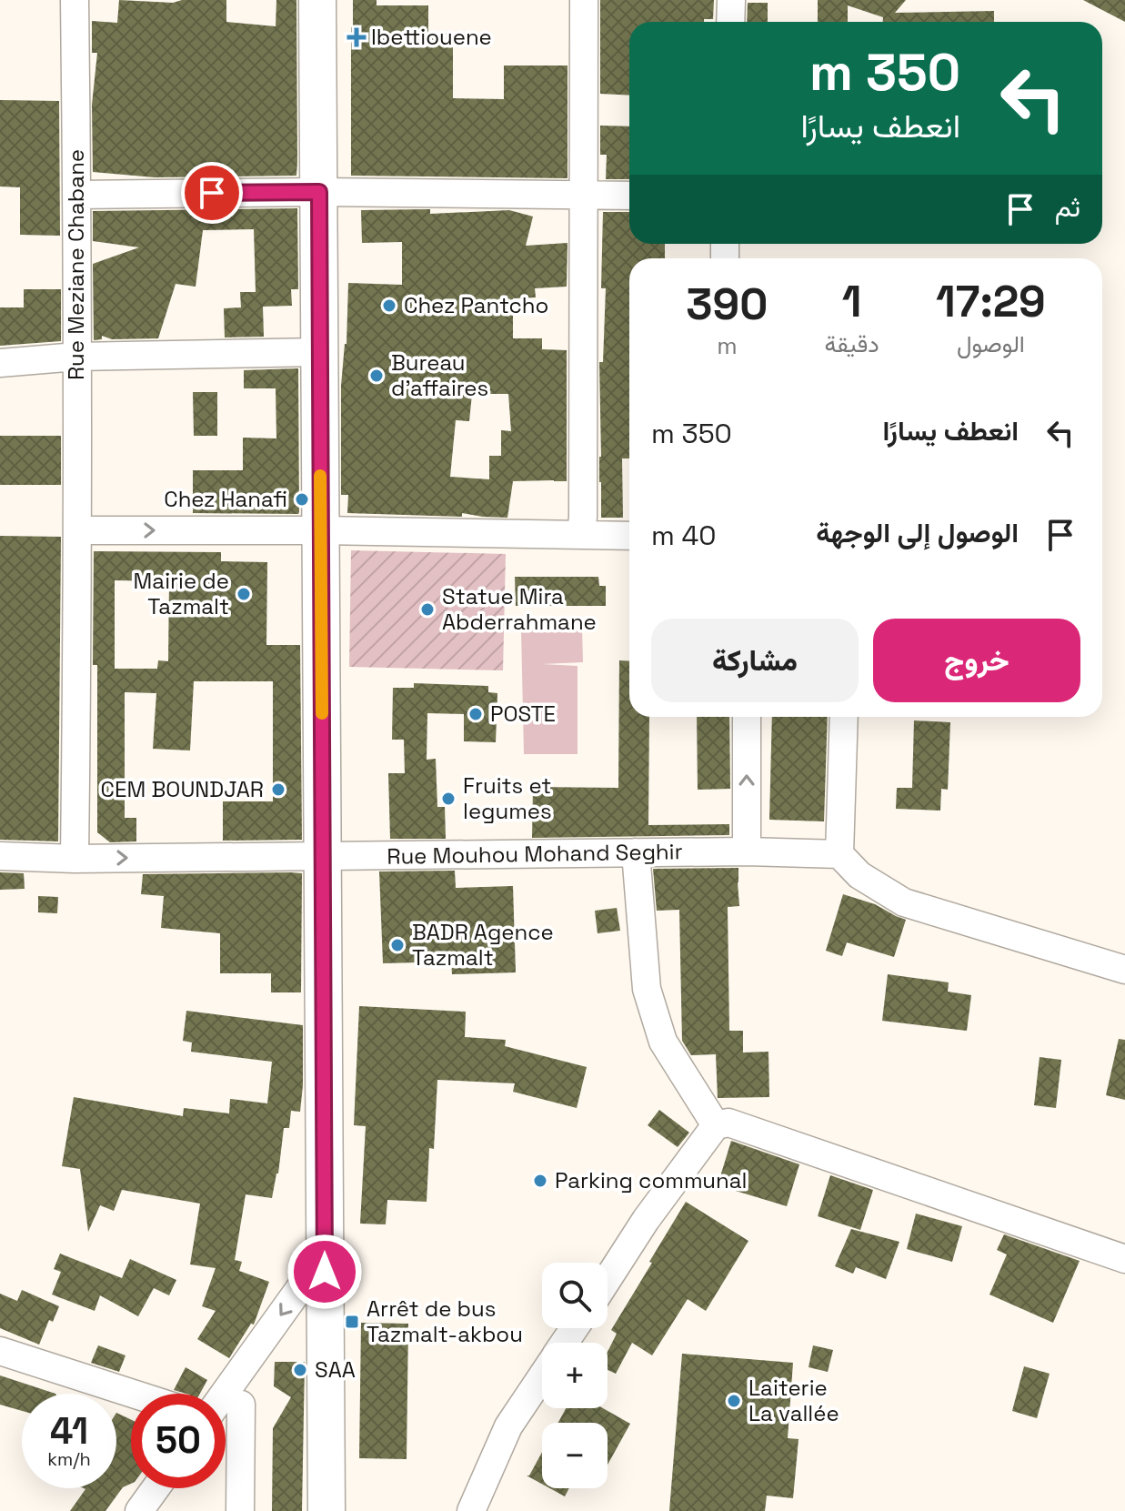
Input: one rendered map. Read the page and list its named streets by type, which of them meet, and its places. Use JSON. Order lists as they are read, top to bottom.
{
  "streets": {
    "street": ["Rue Meziane Chabane", "Rue Mouhou Mohand Seghir"]
  },
  "crossings": [
    ["Rue Meziane Chabane", "Rue Mouhou Mohand Seghir"]
  ],
  "places": {
    "health": ["Ibettiouene"],
    "other": [
      "Chez Pantcho",
      "Bureau d'affaires",
      "Chez Hanafi",
      "Mairie de Tazmalt",
      "Statue Mira Abderrahmane",
      "POSTE",
      "CEM BOUNDJAR",
      "Fruits et legumes",
      "BADR Agence Tazmalt",
      "Parking communal",
      "SAA",
      "Laiterie La vallée"
    ],
    "transit": ["Arrêt de bus Tazmalt-akbou"]
  },
  "page": {
    "turn": ["350 m", "انعطف يسارًا"],
    "then": "ثم",
    "eta": [
      "17:29",
      "الوصول",
      "1",
      "دقيقة",
      "390",
      "m"
    ],
    "list": [
      {
        "name": "انعطف يسارًا",
        "value": "350 m"
      },
      {
        "name": "الوصول إلى الوجهة",
        "value": "40 m"
      }
    ],
    "buttons": ["خروج", "مشاركة"],
    "map_buttons": ["+", "−"],
    "speed": "41 km/h",
    "limit": "50"
  }
}
